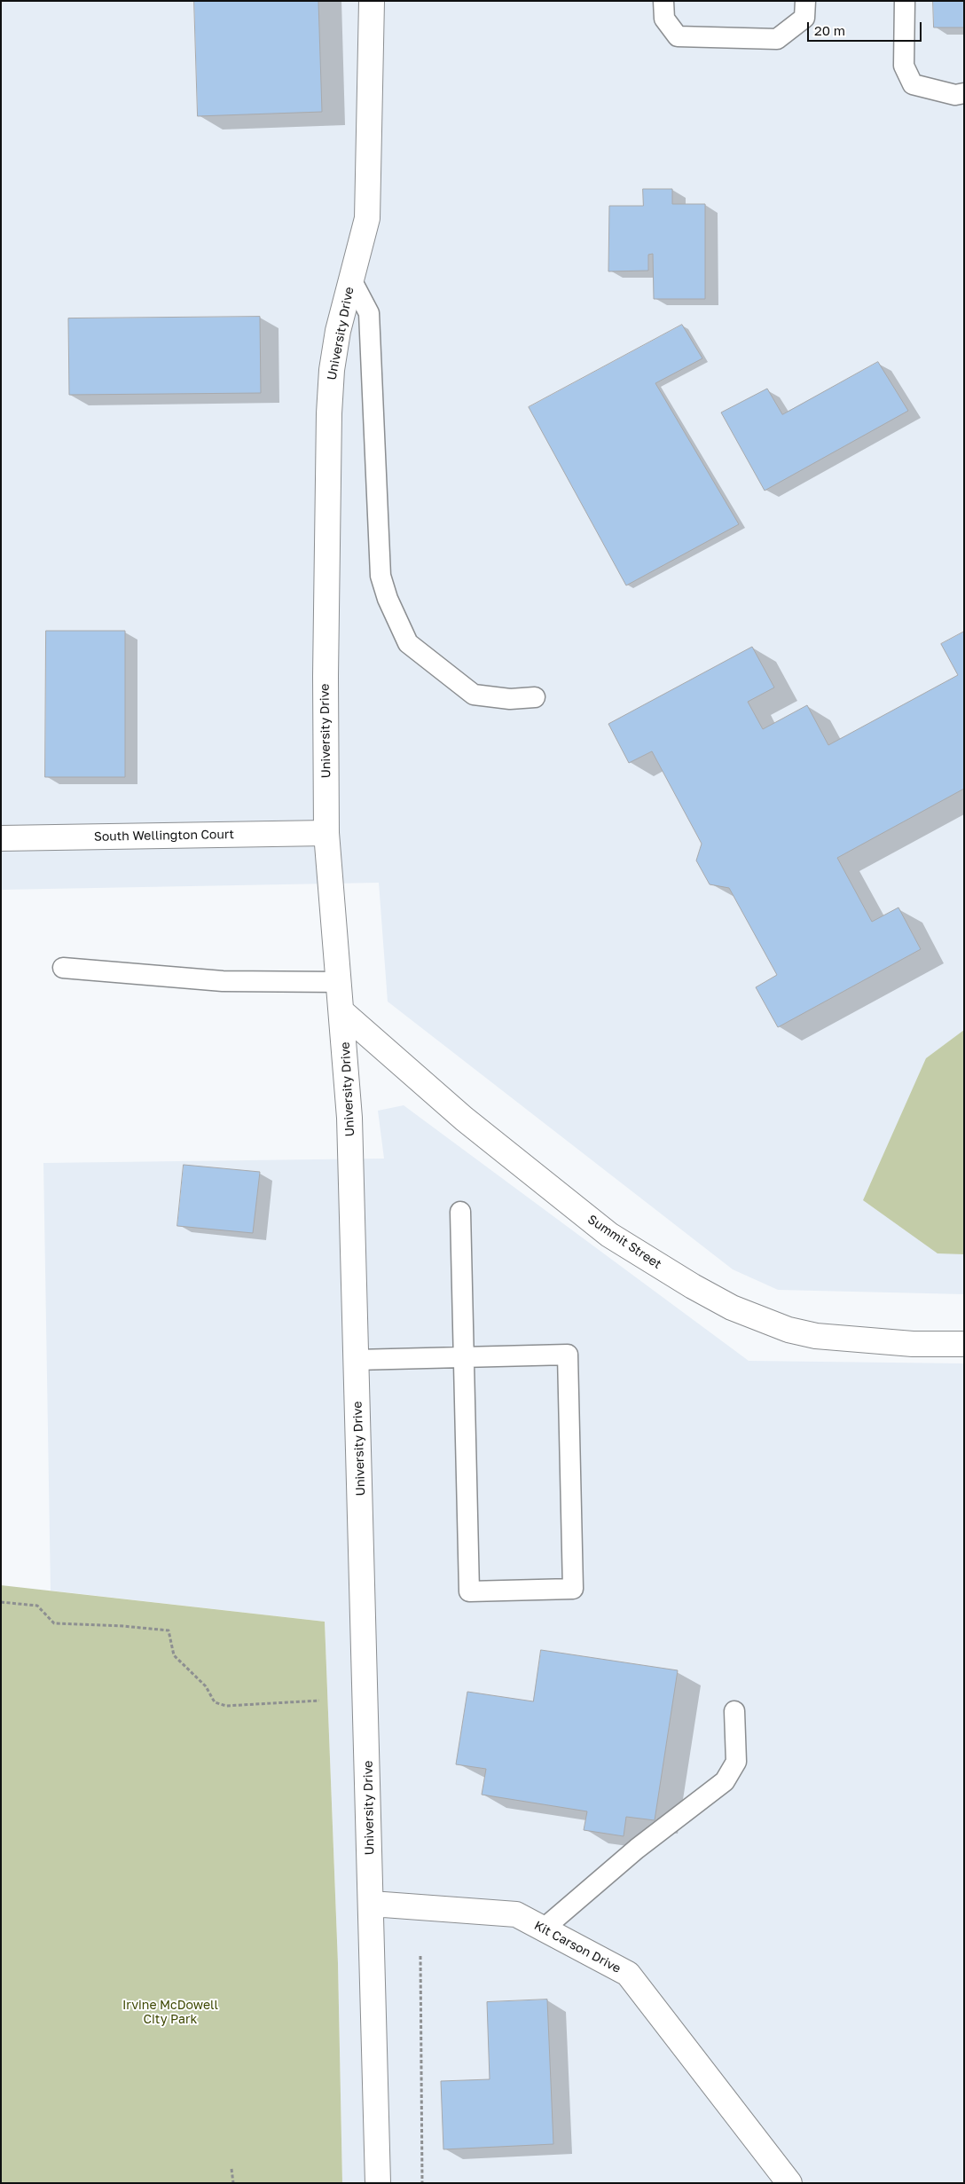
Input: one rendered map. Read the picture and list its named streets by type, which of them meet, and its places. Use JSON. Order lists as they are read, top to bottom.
{
  "streets": {
    "street": [
      "University Drive",
      "South Wellington Court",
      "Summit Street",
      "Kit Carson Drive"
    ]
  },
  "crossings": [
    ["University Drive", "South Wellington Court"],
    ["University Drive", "Summit Street"],
    ["University Drive", "Kit Carson Drive"]
  ],
  "parks": ["Irvine McDowell City Park"],
  "scale_bar": "20 m"
}
